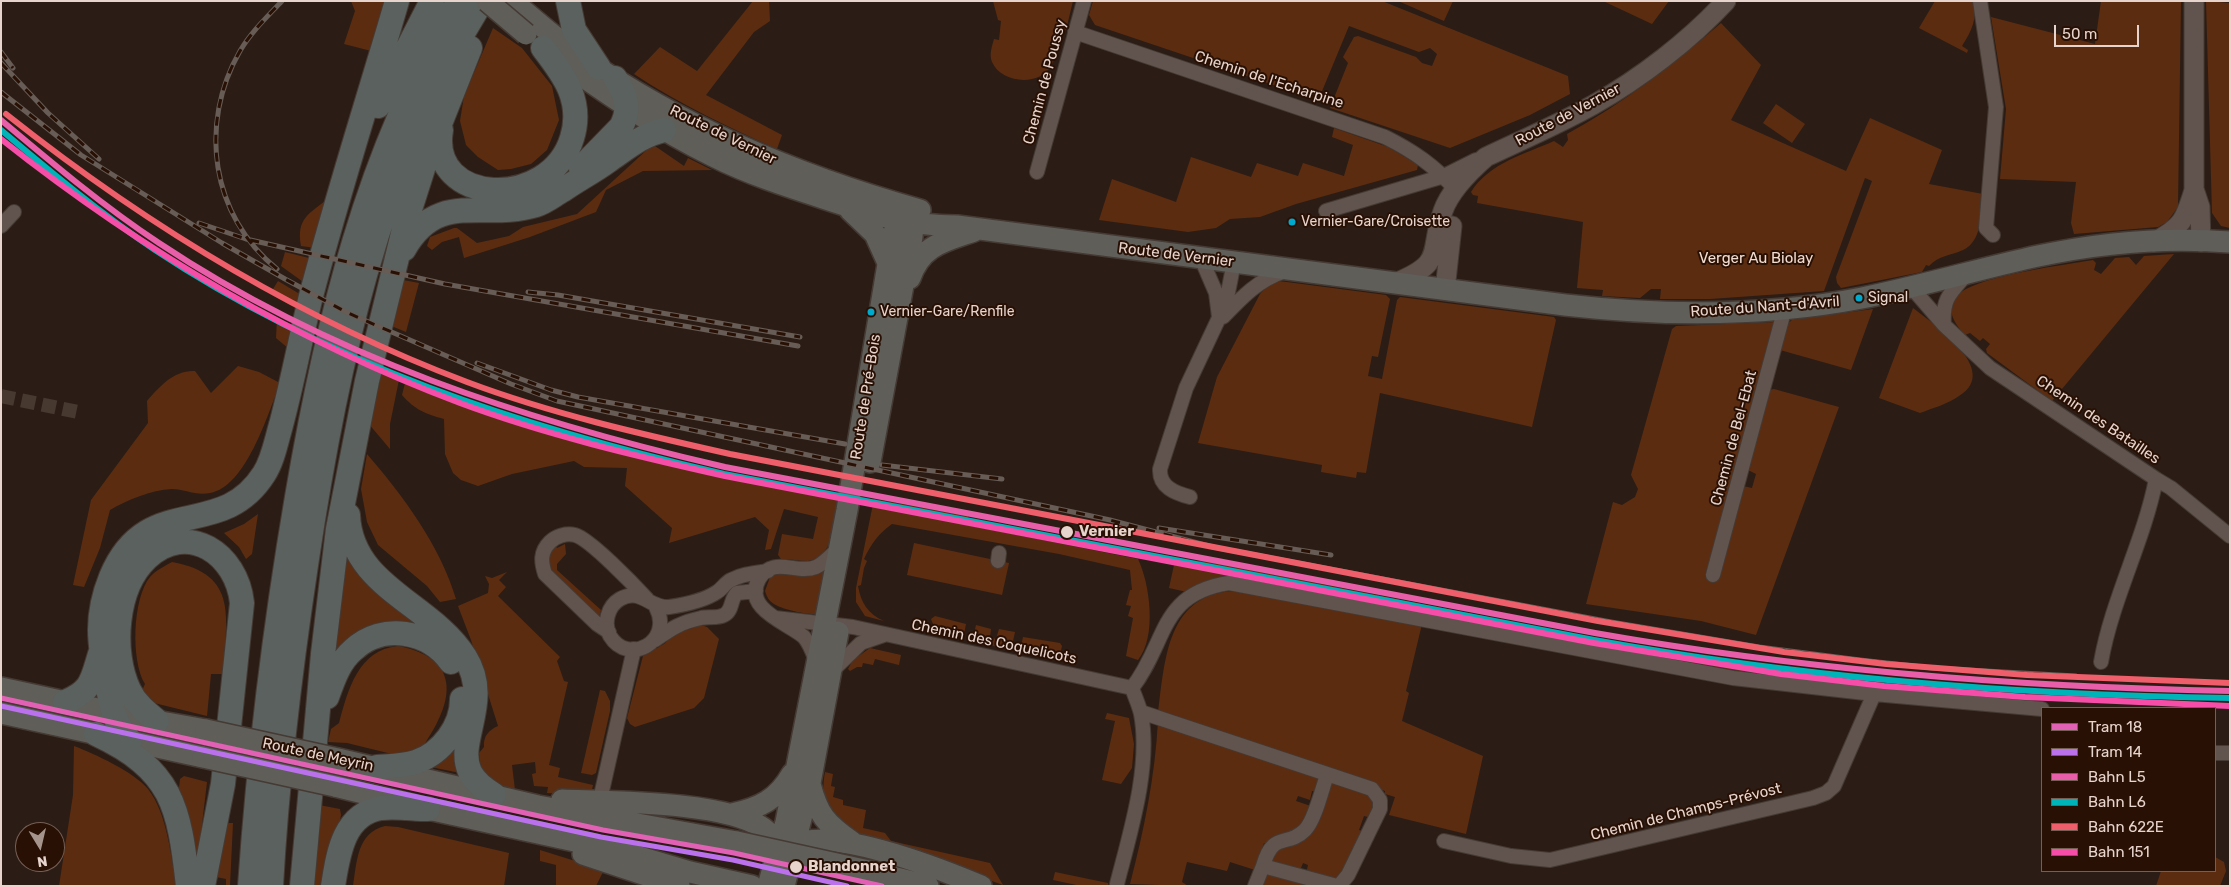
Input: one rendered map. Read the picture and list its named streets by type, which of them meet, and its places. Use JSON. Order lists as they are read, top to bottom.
{
  "streets": {
    "main road": [
      "Route de Vernier",
      "Route du Nant-d'Avril",
      "Route de Pré-Bois",
      "Route de Meyrin"
    ],
    "street": [
      "Chemin de l'Echarpine",
      "Chemin de Poussy",
      "Chemin des Batailles",
      "Chemin de Bel-Ebat",
      "Chemin des Coquelicots",
      "Chemin de Champs-Prévost"
    ]
  },
  "crossings": [
    ["Chemin de l'Echarpine", "Chemin de Poussy"],
    ["Chemin de l'Echarpine", "Route de Vernier"],
    ["Route de Vernier", "Route du Nant-d'Avril"],
    ["Route de Vernier", "Route de Pré-Bois"],
    ["Route du Nant-d'Avril", "Chemin des Batailles"],
    ["Route du Nant-d'Avril", "Chemin de Bel-Ebat"],
    ["Route de Pré-Bois", "Chemin des Coquelicots"]
  ],
  "parks": ["Verger Au Biolay"],
  "places": [
    "Vernier-Gare/Croisette",
    "Signal",
    "Vernier-Gare/Renfile",
    "Vernier",
    "Blandonnet"
  ],
  "lines": [
    "rail line 622E",
    "rail line L5",
    "rail line L6",
    "rail line 151",
    "tram line 18",
    "tram line 14"
  ],
  "legend": [
    "Tram 18",
    "Tram 14",
    "Bahn L5",
    "Bahn L6",
    "Bahn 622E",
    "Bahn 151"
  ],
  "scale_bar": "50 m",
  "north": "bottom"
}
